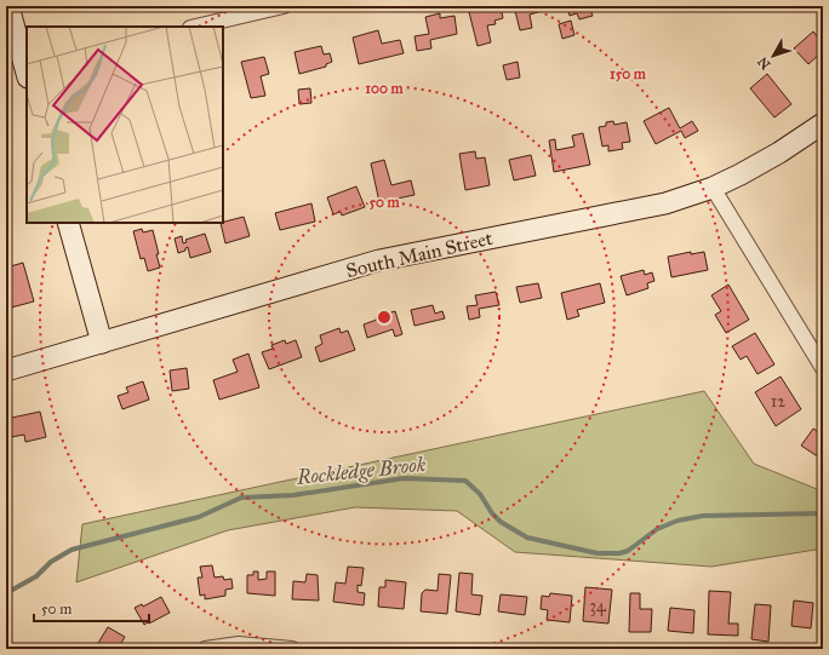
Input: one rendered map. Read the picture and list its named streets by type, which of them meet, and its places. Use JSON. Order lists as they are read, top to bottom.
{
  "streets": {
    "main road": ["South Main Street"]
  },
  "water": ["Rockledge Brook"],
  "house_numbers": ["12", "34"],
  "scale_bar": "50 m",
  "north": "bottom left",
  "rings": ["150 m", "100 m", "50 m"]
}
